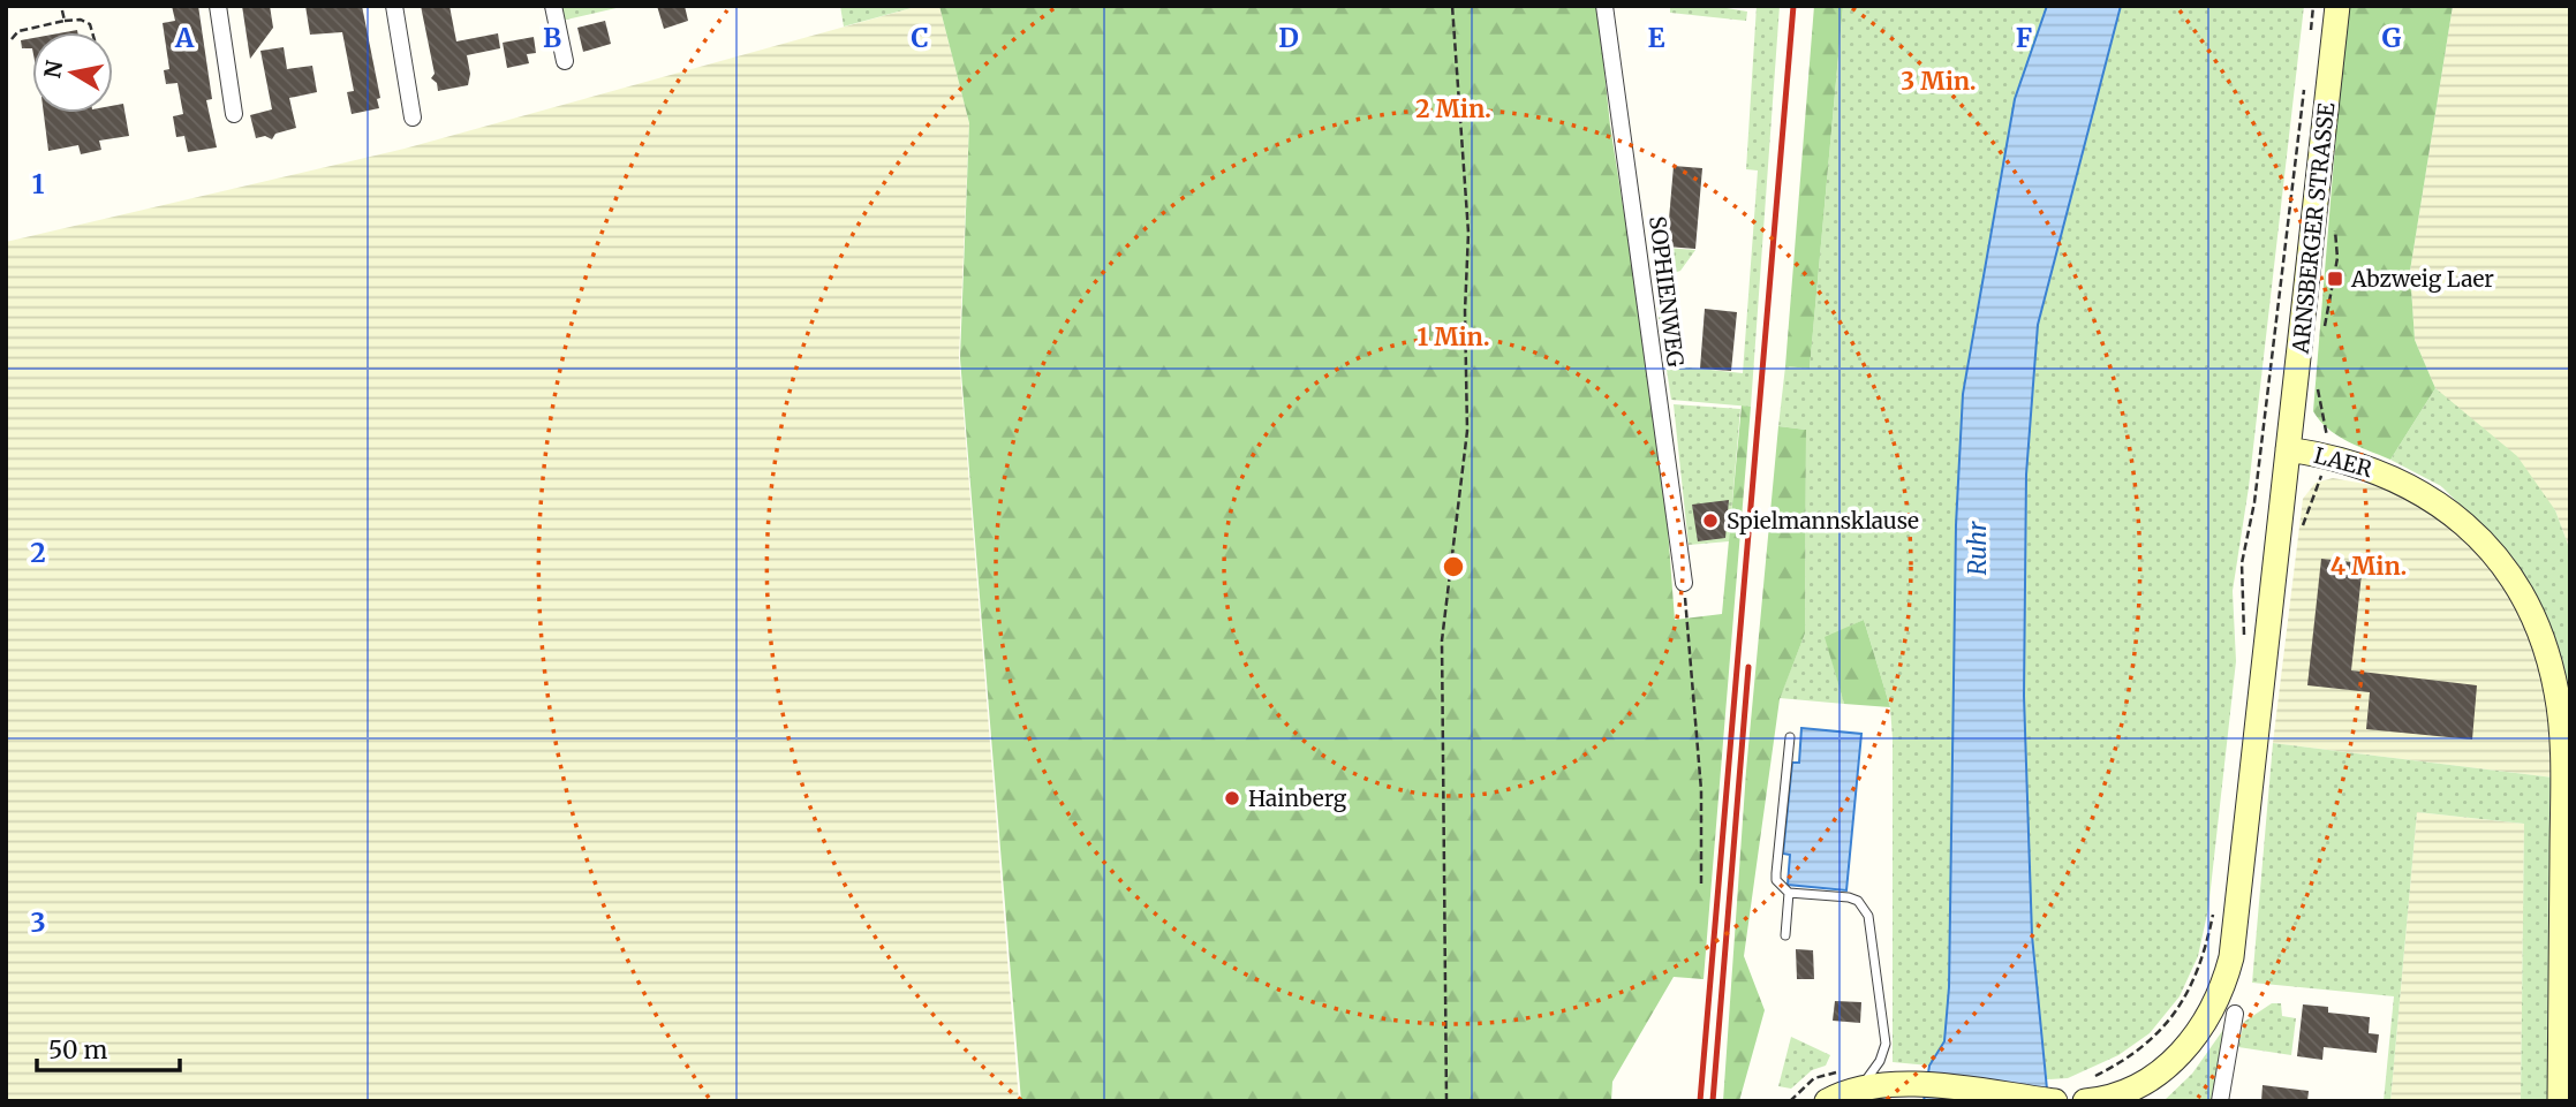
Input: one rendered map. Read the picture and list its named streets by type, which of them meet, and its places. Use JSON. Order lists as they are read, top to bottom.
{
  "streets": {
    "main road": ["ARNSBERGER STRASSE", "LAER"],
    "street": ["SOPHIENWEG"]
  },
  "crossings": [
    ["ARNSBERGER STRASSE", "LAER"]
  ],
  "water": ["Ruhr"],
  "places": {
    "transit": ["Abzweig Laer"],
    "other": ["Spielmannsklause", "Hainberg"]
  },
  "scale_bar": "50 m",
  "north": "left",
  "grid": {
    "columns": [
      "A",
      "B",
      "C",
      "D",
      "E",
      "F",
      "G"
    ],
    "rows": ["1", "2", "3"]
  },
  "rings": [
    "3 Min.",
    "2 Min.",
    "1 Min.",
    "4 Min."
  ]
}
